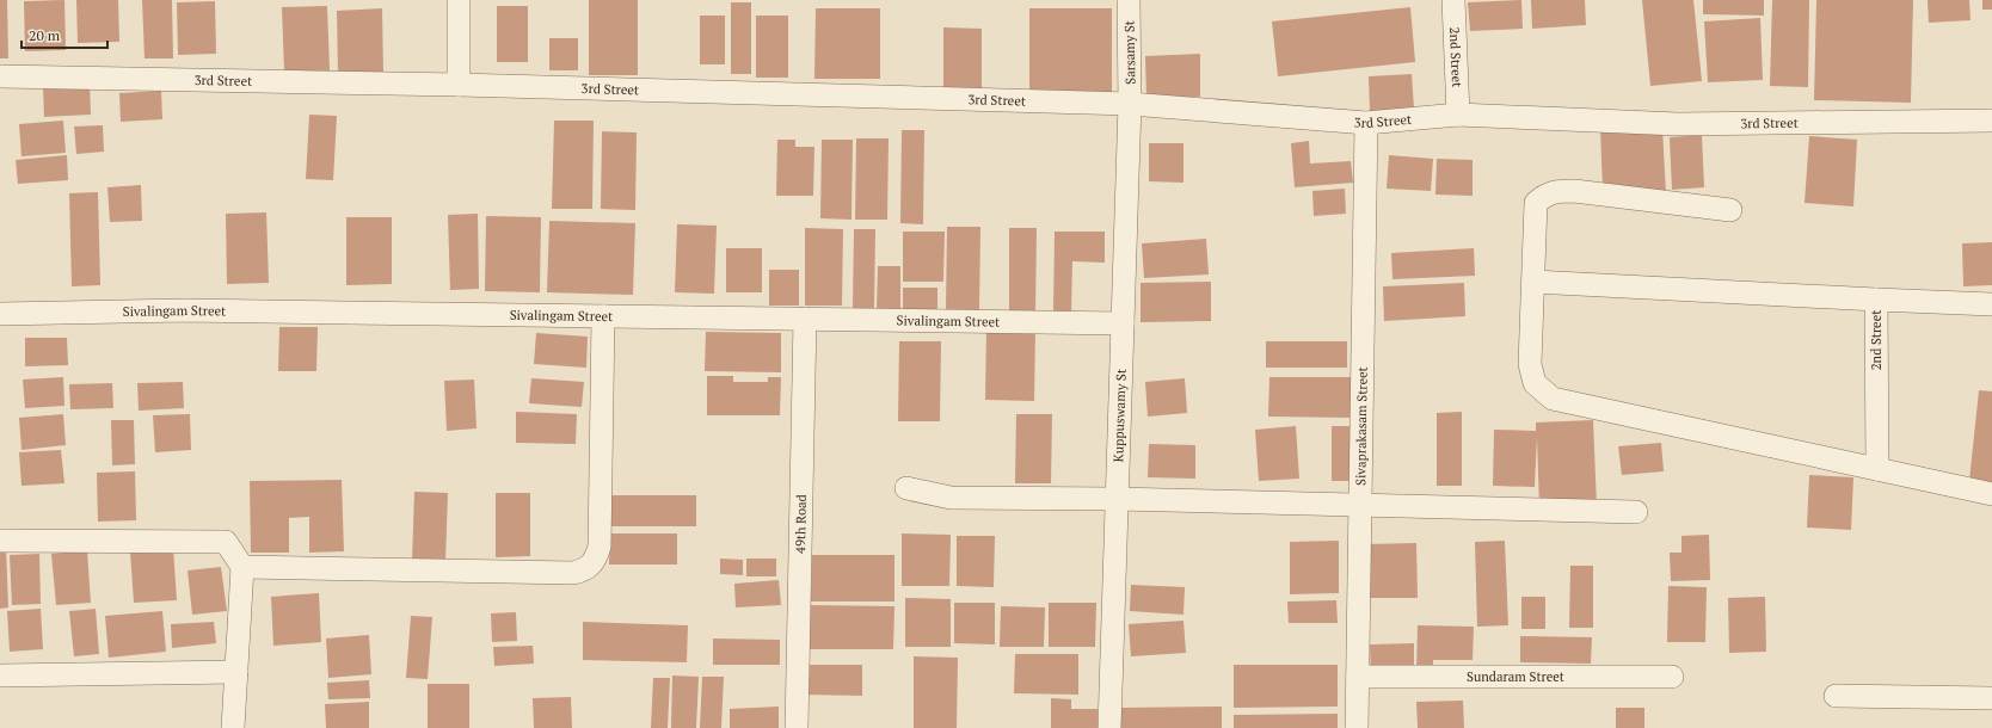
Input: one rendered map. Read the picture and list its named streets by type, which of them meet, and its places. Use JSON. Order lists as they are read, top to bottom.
{
  "streets": {
    "street": [
      "Sarsamy St",
      "2nd Street",
      "3rd Street",
      "Sivalingam Street",
      "Kuppuswamy St",
      "Sivaprakasam Street",
      "49th Road",
      "Sundaram Street"
    ]
  },
  "crossings": [
    ["Sarsamy St", "3rd Street"],
    ["Sarsamy St", "Kuppuswamy St"],
    ["2nd Street", "3rd Street"],
    ["3rd Street", "Kuppuswamy St"],
    ["3rd Street", "Sivaprakasam Street"],
    ["Sivalingam Street", "Kuppuswamy St"],
    ["Sivalingam Street", "49th Road"],
    ["Sivaprakasam Street", "Sundaram Street"]
  ],
  "scale_bar": "20 m"
}
